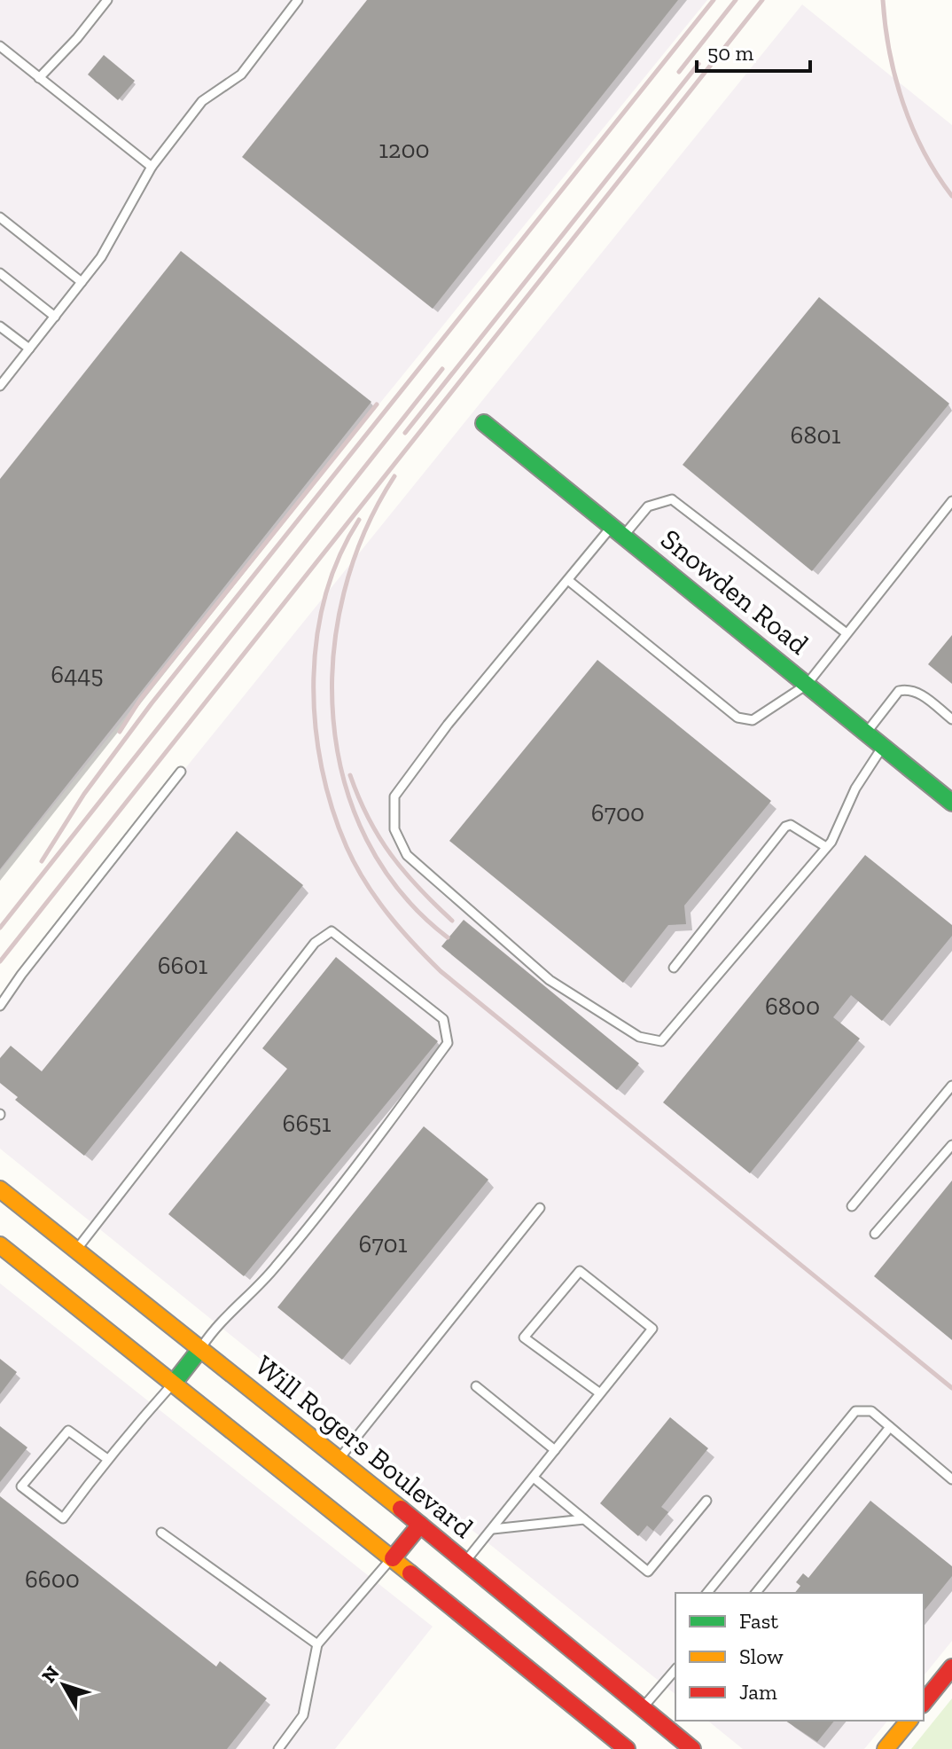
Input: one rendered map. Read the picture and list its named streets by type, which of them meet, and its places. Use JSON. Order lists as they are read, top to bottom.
{
  "streets": {
    "main road": ["Snowden Road", "Will Rogers Boulevard"]
  },
  "house_numbers": [
    "1200",
    "6801",
    "6445",
    "6700",
    "6601",
    "6800",
    "6651",
    "6701",
    "6600"
  ],
  "legend": ["Fast", "Slow", "Jam"],
  "scale_bar": "50 m",
  "north": "top left"
}
